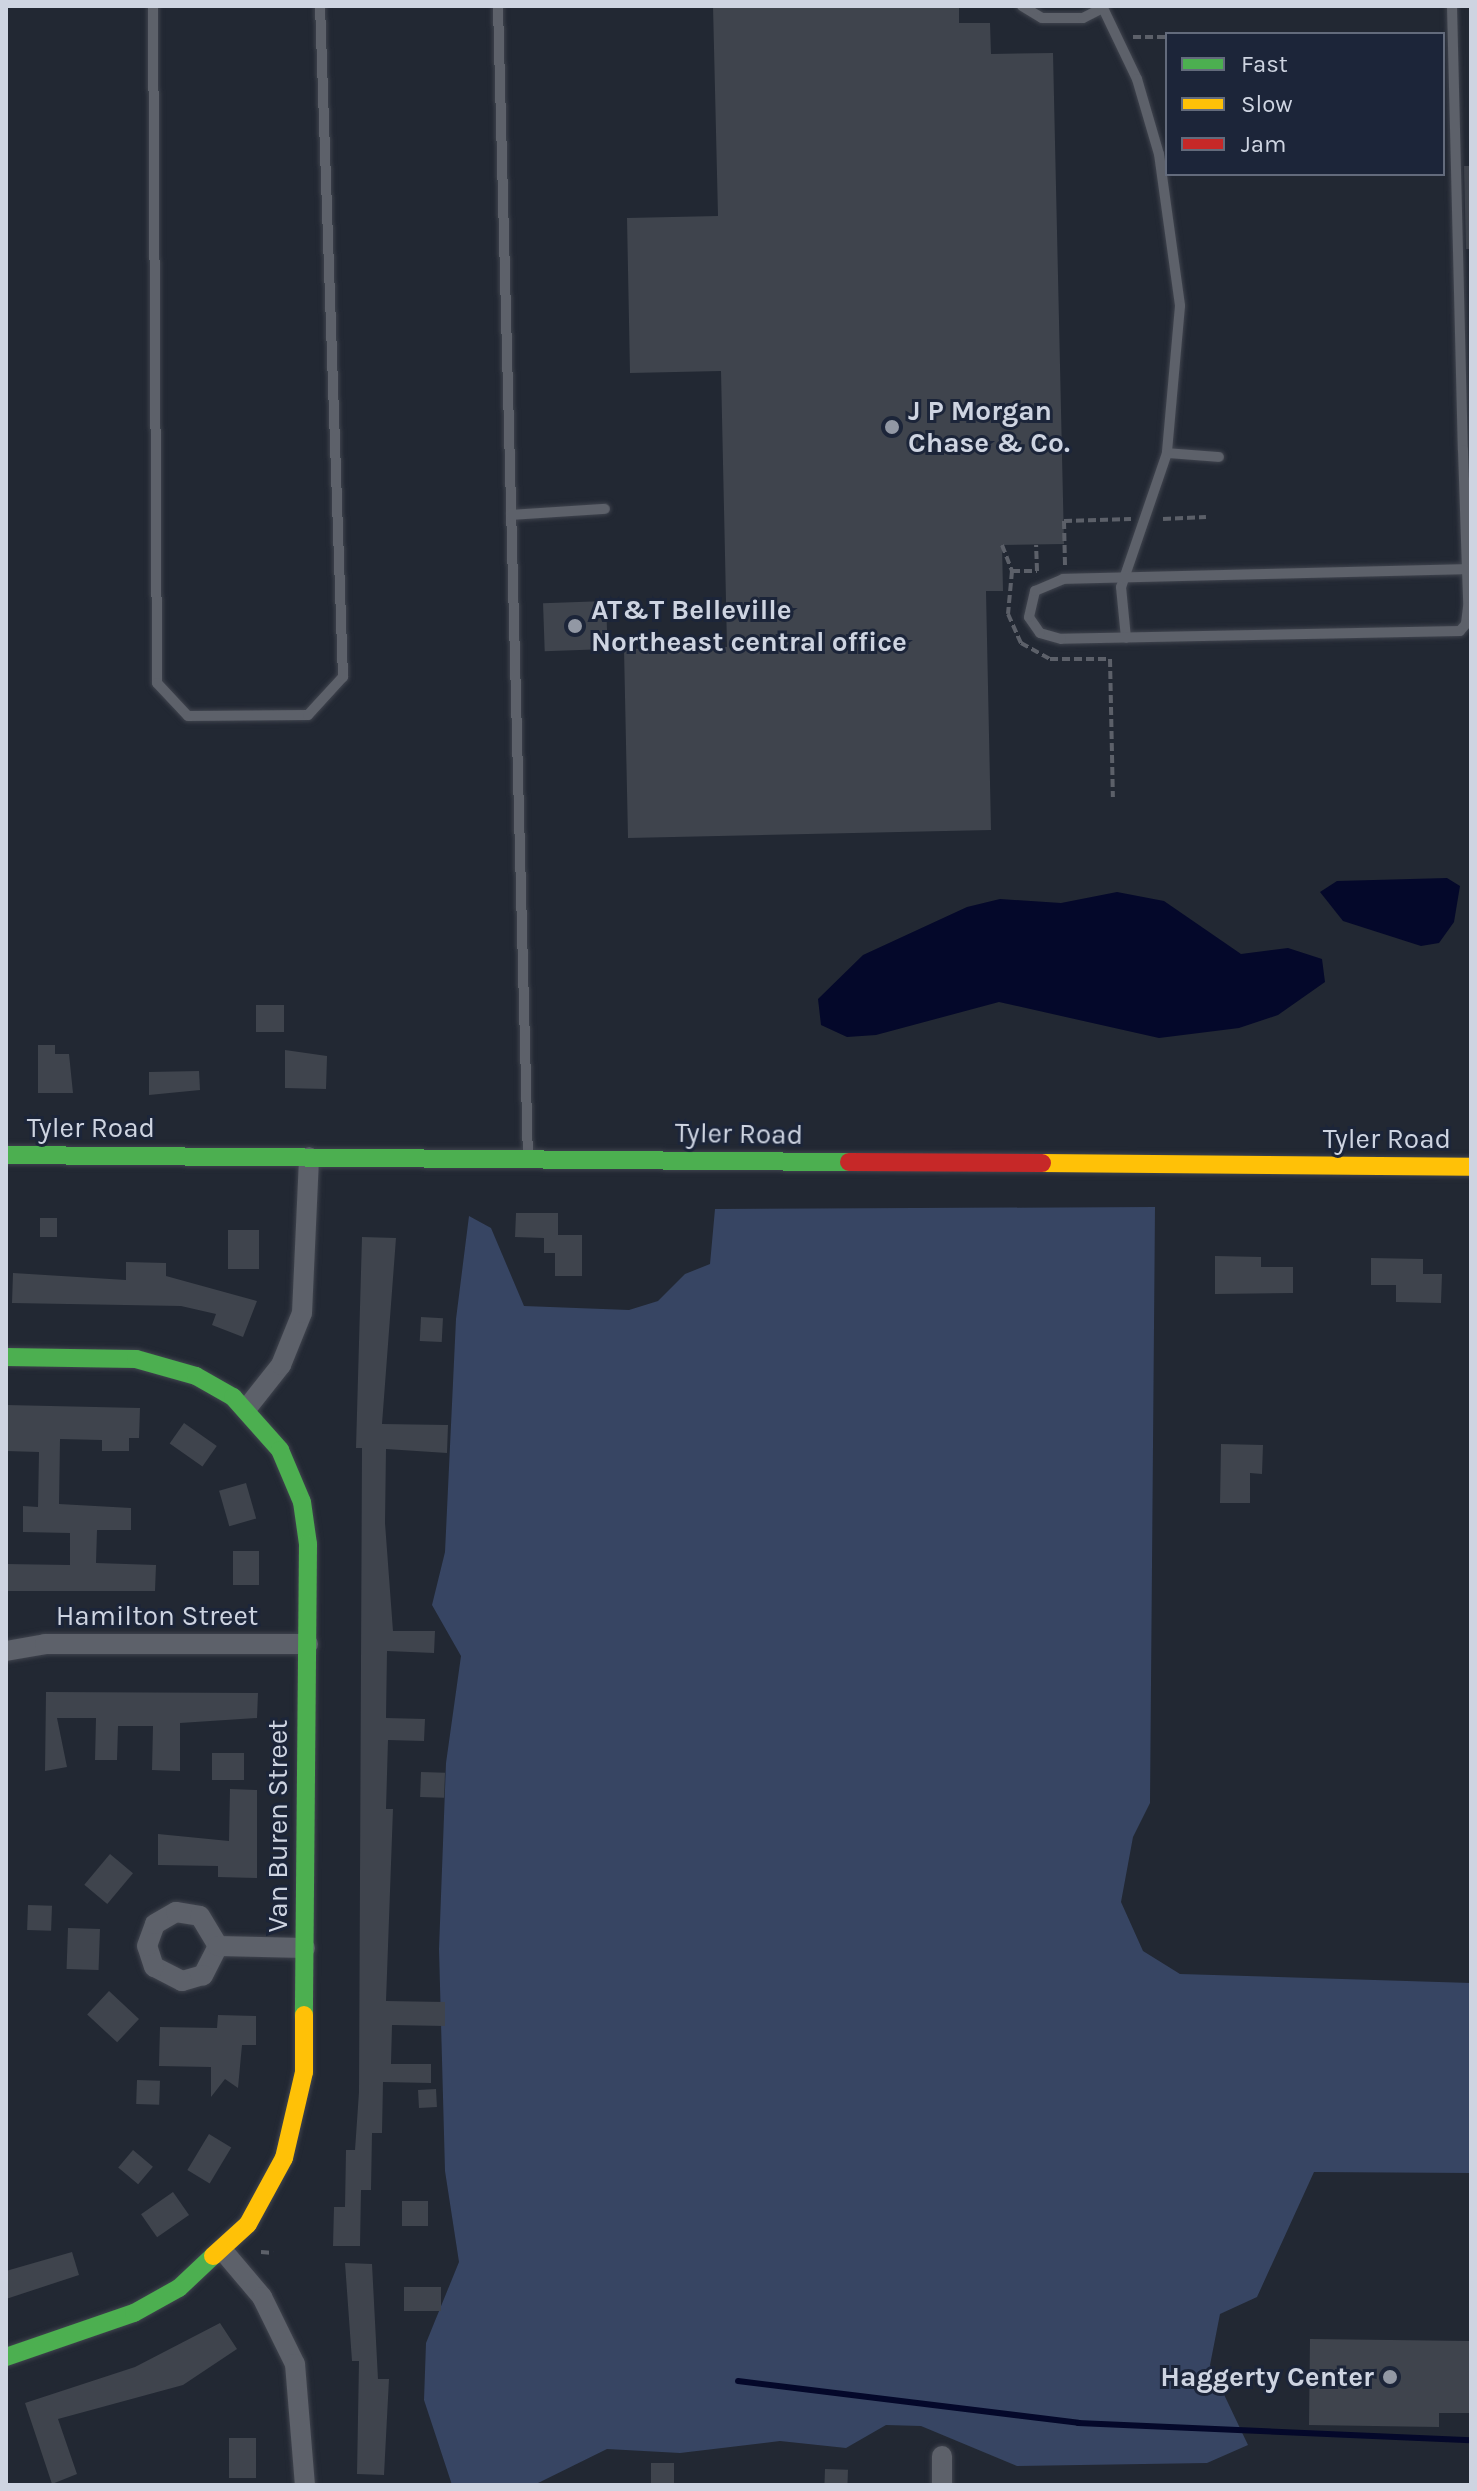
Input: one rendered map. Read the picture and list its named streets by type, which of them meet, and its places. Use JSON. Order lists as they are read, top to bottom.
{
  "streets": {
    "street": ["Tyler Road", "Hamilton Street", "Van Buren Street"]
  },
  "crossings": [
    ["Hamilton Street", "Van Buren Street"]
  ],
  "places": ["J P Morgan Chase & Co.", "AT&T Belleville Northeast central office", "Haggerty Center"],
  "legend": ["Fast", "Slow", "Jam"]
}
